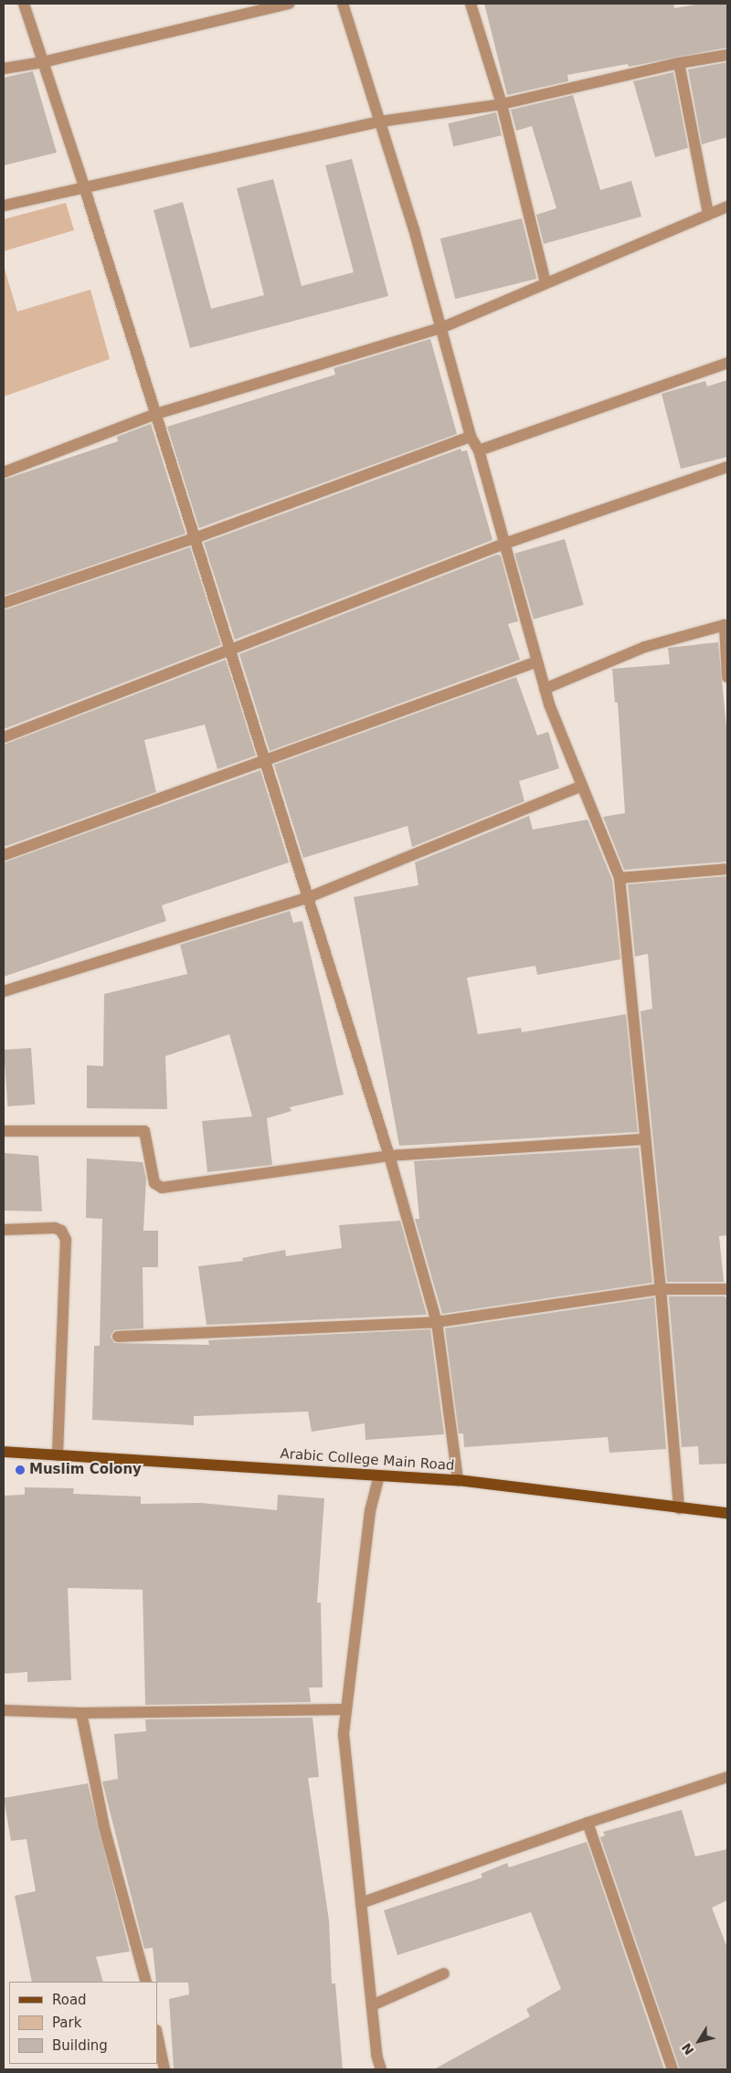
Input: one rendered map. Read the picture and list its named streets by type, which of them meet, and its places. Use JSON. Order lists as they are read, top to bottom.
{
  "streets": {
    "main road": ["Arabic College Main Road"]
  },
  "places": ["Muslim Colony"],
  "legend": ["Road", "Park", "Building"],
  "north": "bottom left"
}
